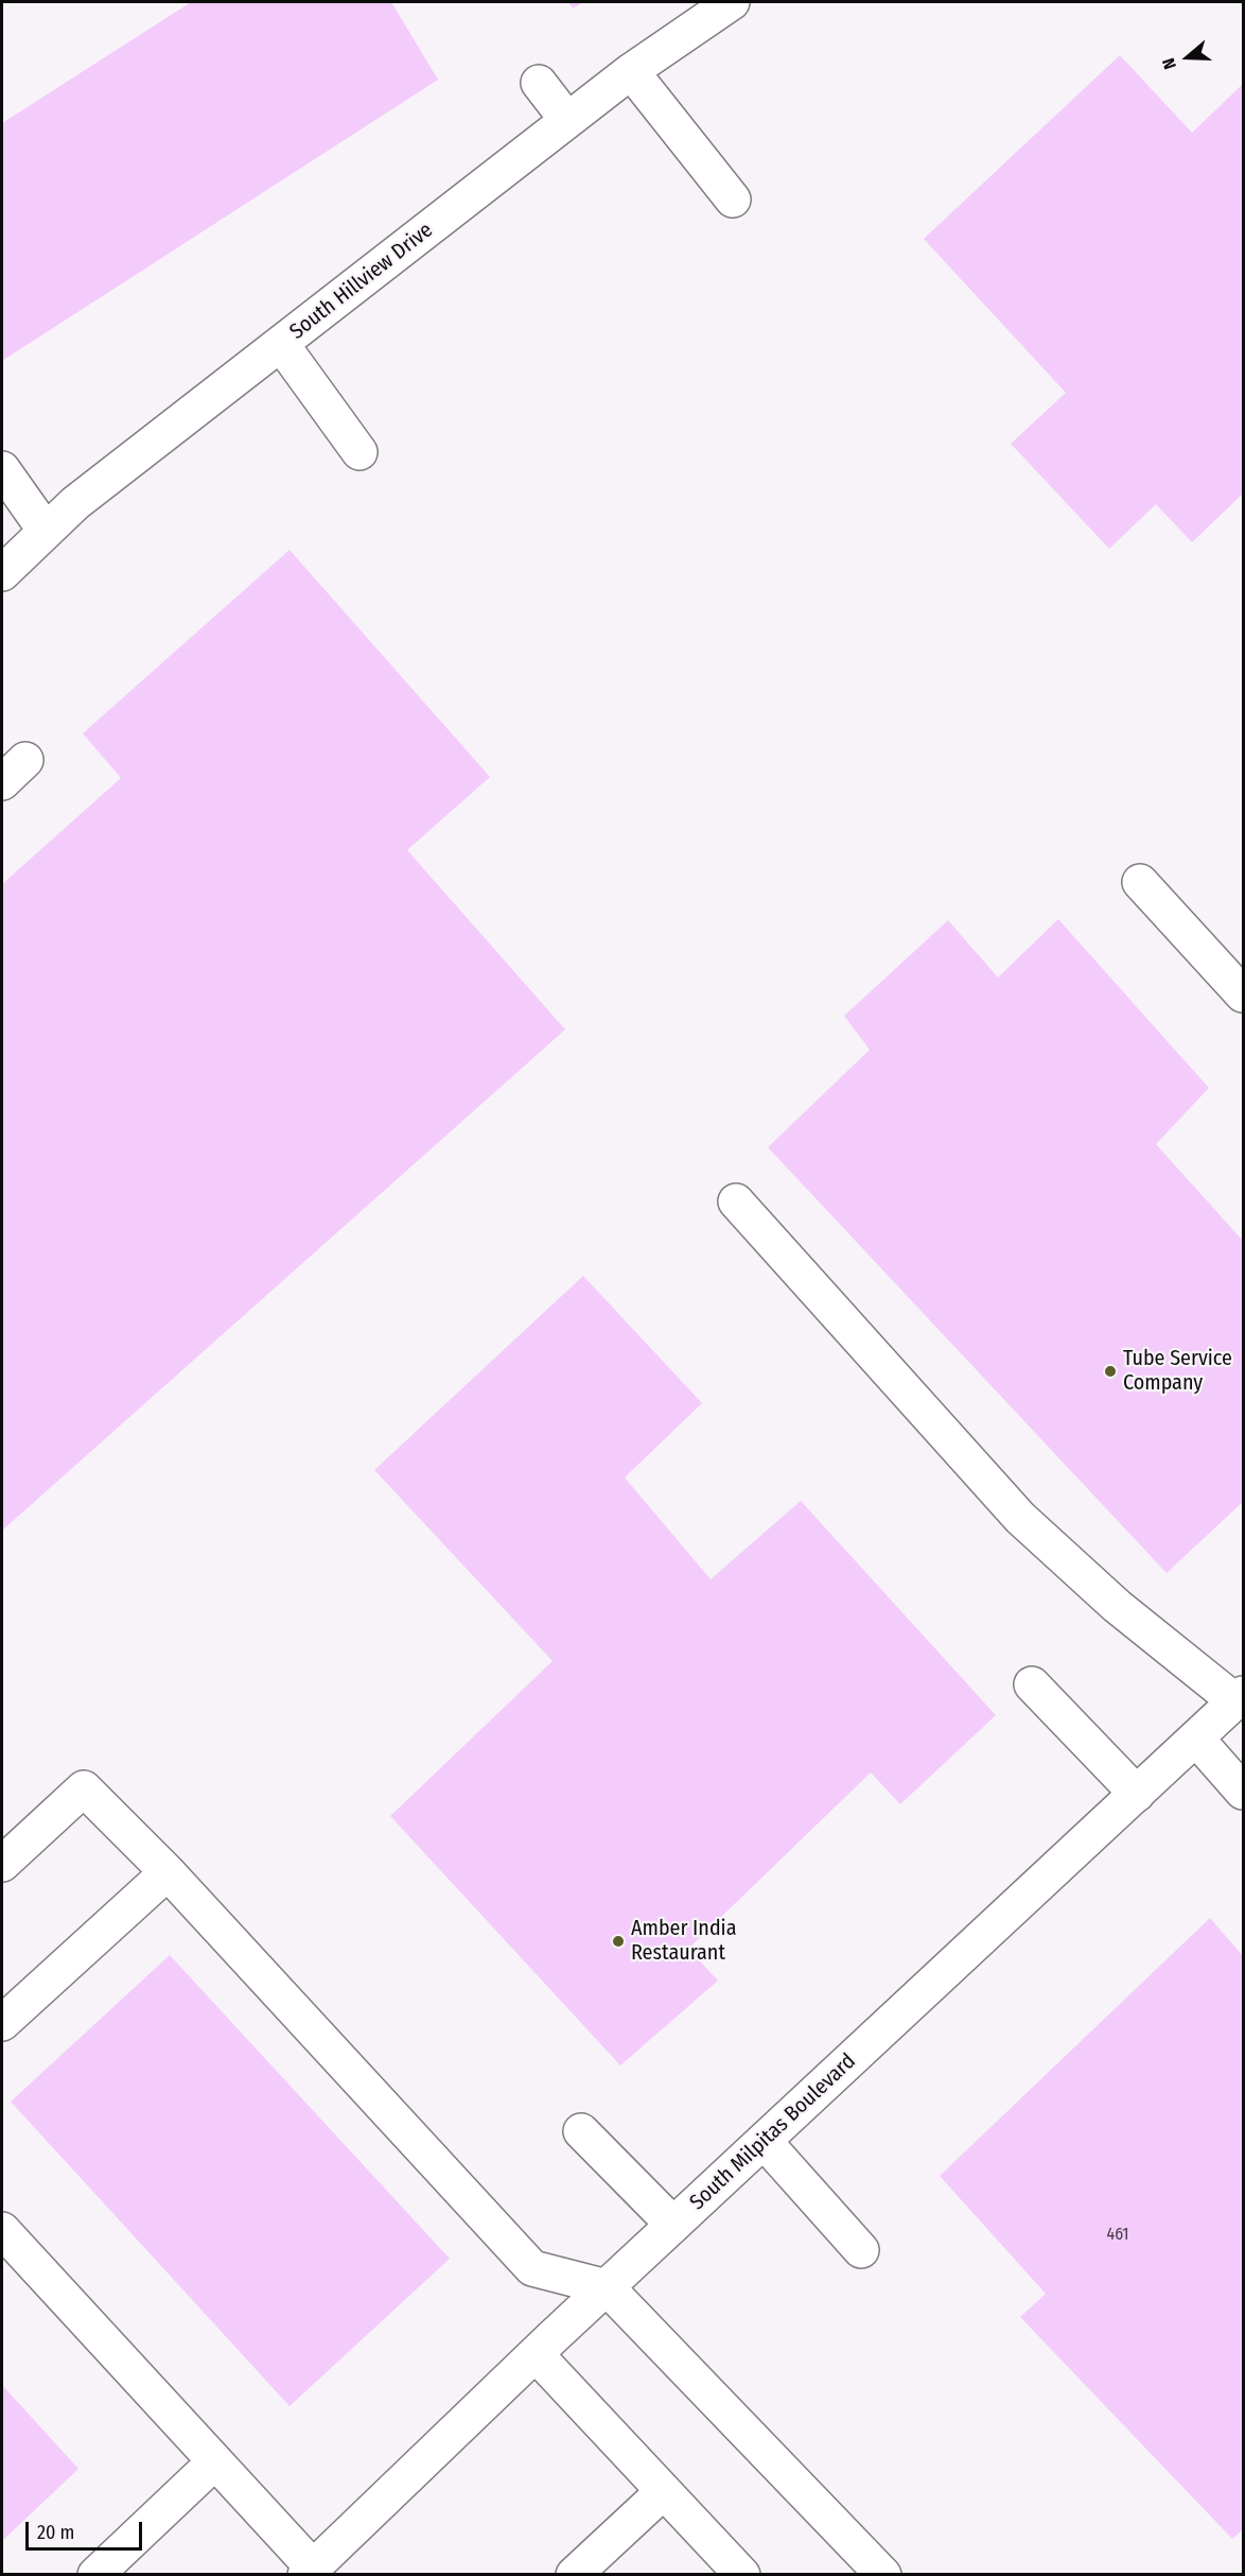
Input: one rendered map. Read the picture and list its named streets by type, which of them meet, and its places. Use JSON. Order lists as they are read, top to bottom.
{
  "streets": {
    "main road": ["South Hillview Drive", "South Milpitas Boulevard"]
  },
  "places": ["Tube Service Company", "Amber India Restaurant"],
  "house_numbers": ["461"],
  "scale_bar": "20 m",
  "north": "left"
}
